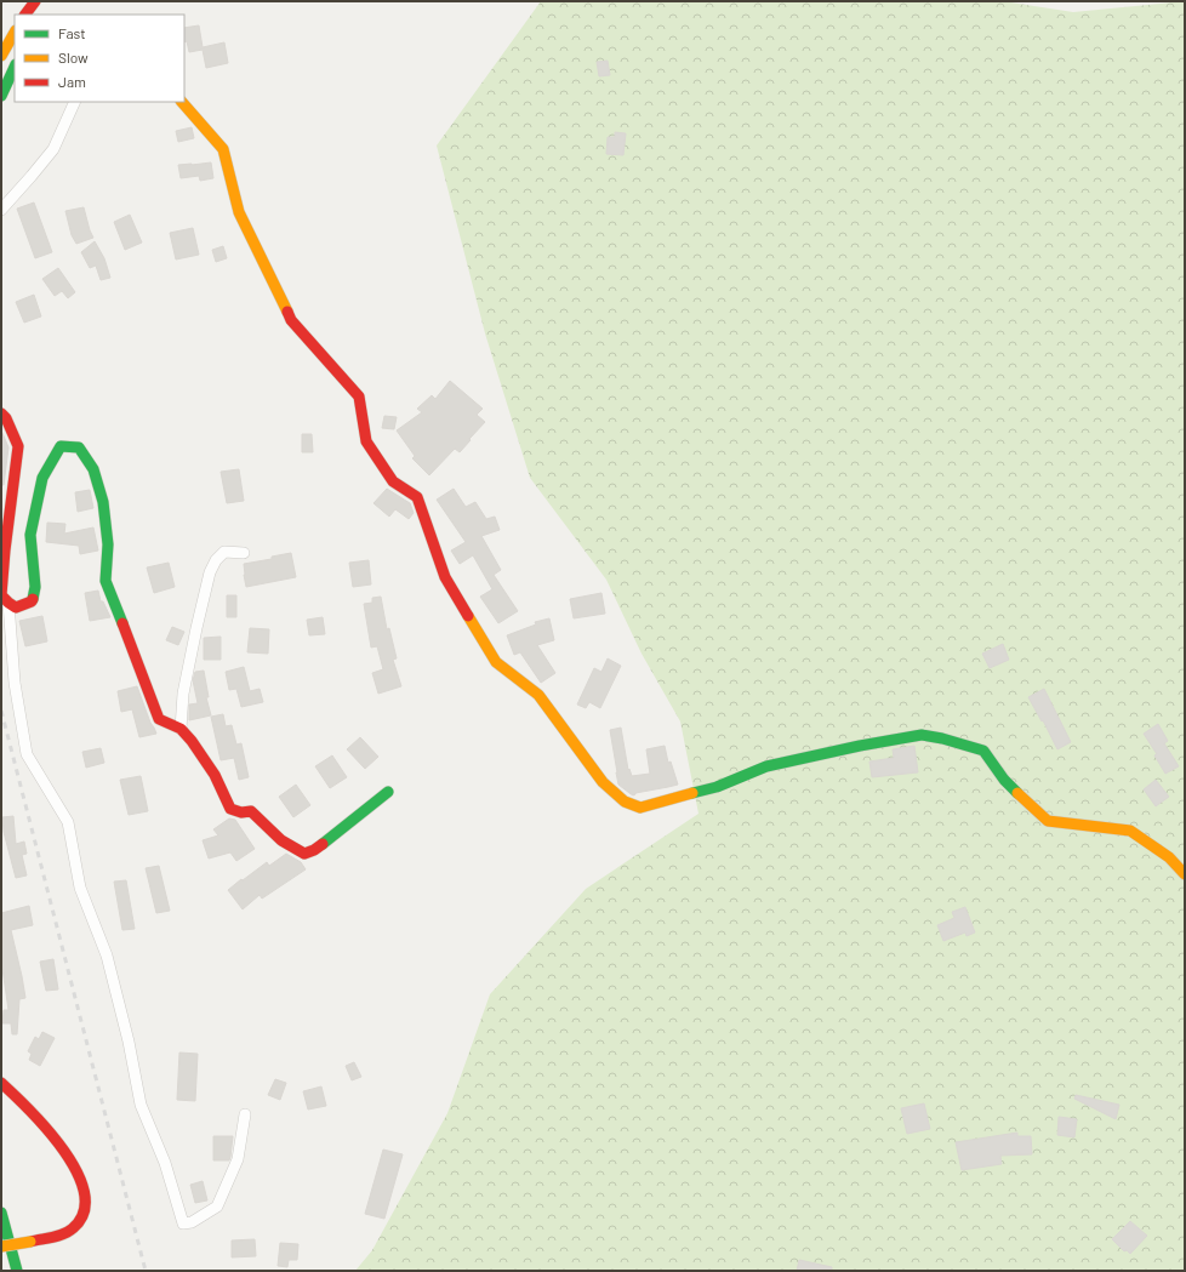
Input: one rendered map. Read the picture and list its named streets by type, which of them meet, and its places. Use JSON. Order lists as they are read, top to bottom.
{
  "legend": ["Fast", "Slow", "Jam"]
}
